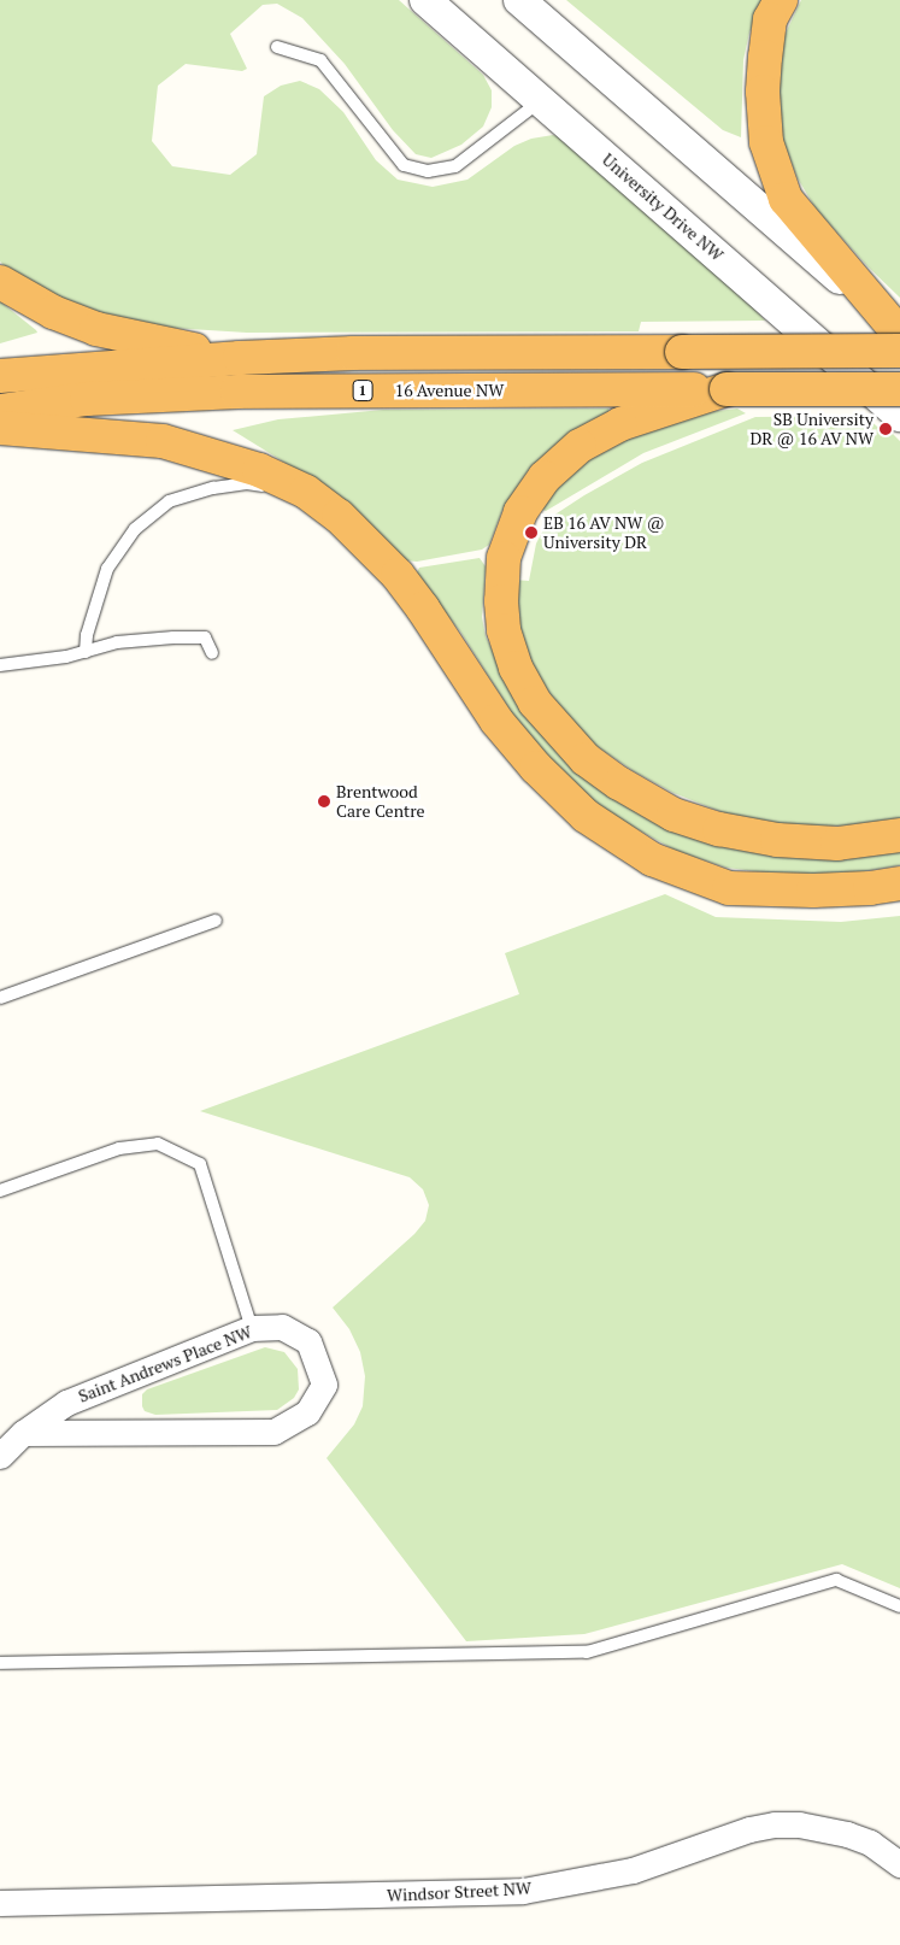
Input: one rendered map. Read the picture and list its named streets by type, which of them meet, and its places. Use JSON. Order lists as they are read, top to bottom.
{
  "streets": {
    "highway": ["1", "16 Avenue NW"],
    "street": ["University Drive NW", "Saint Andrews Place NW", "Windsor Street NW"]
  },
  "places": ["SB University DR @ 16 AV NW", "EB 16 AV NW @ University DR", "Brentwood Care Centre"]
}
